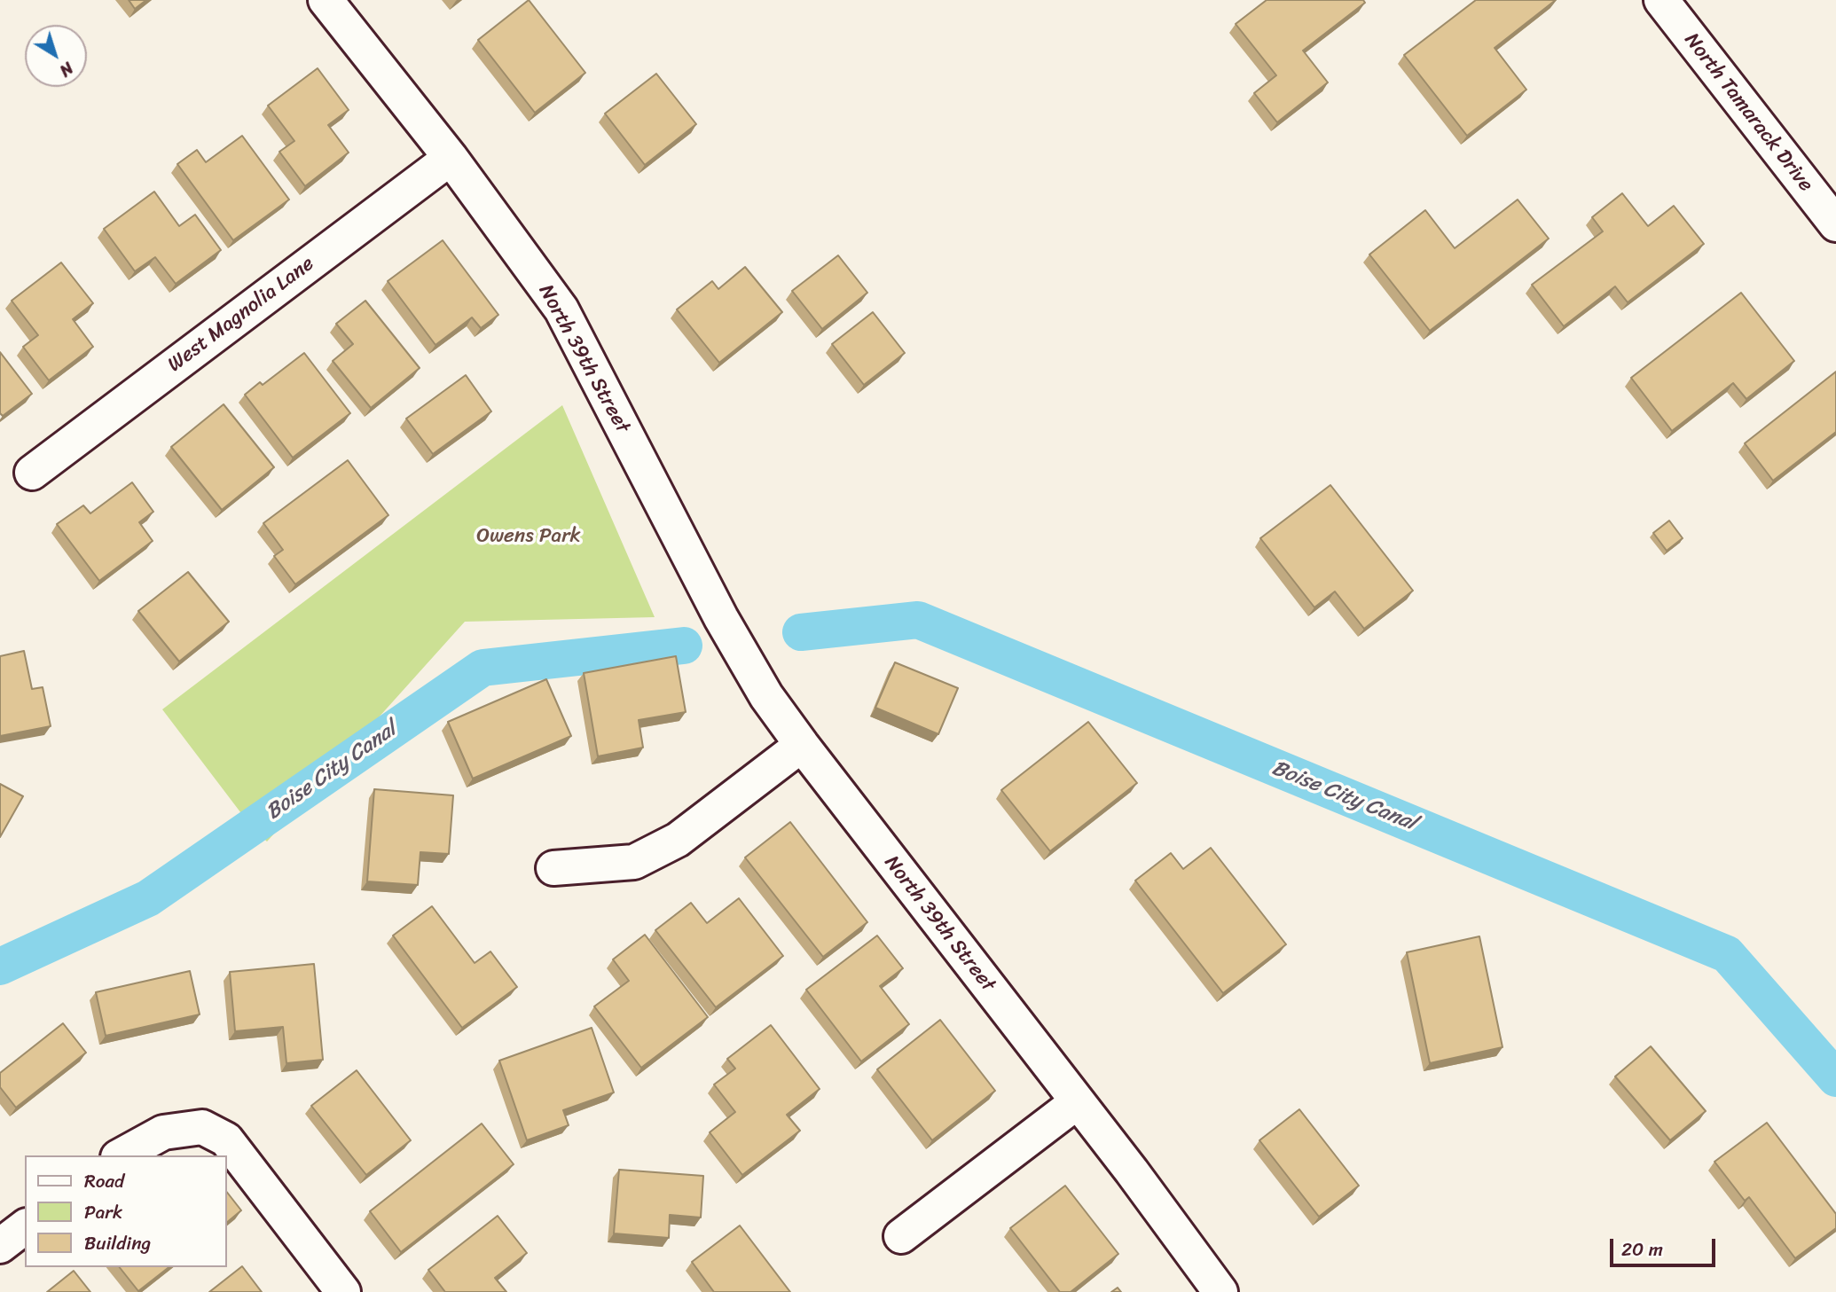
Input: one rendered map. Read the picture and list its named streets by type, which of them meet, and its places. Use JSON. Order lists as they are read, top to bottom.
{
  "streets": {
    "street": ["North Tamarack Drive", "West Magnolia Lane", "North 39th Street"]
  },
  "crossings": [
    ["West Magnolia Lane", "North 39th Street"]
  ],
  "water": ["Boise City Canal"],
  "parks": ["Owens Park"],
  "legend": ["Road", "Park", "Building"],
  "scale_bar": "20 m",
  "north": "bottom right"
}
